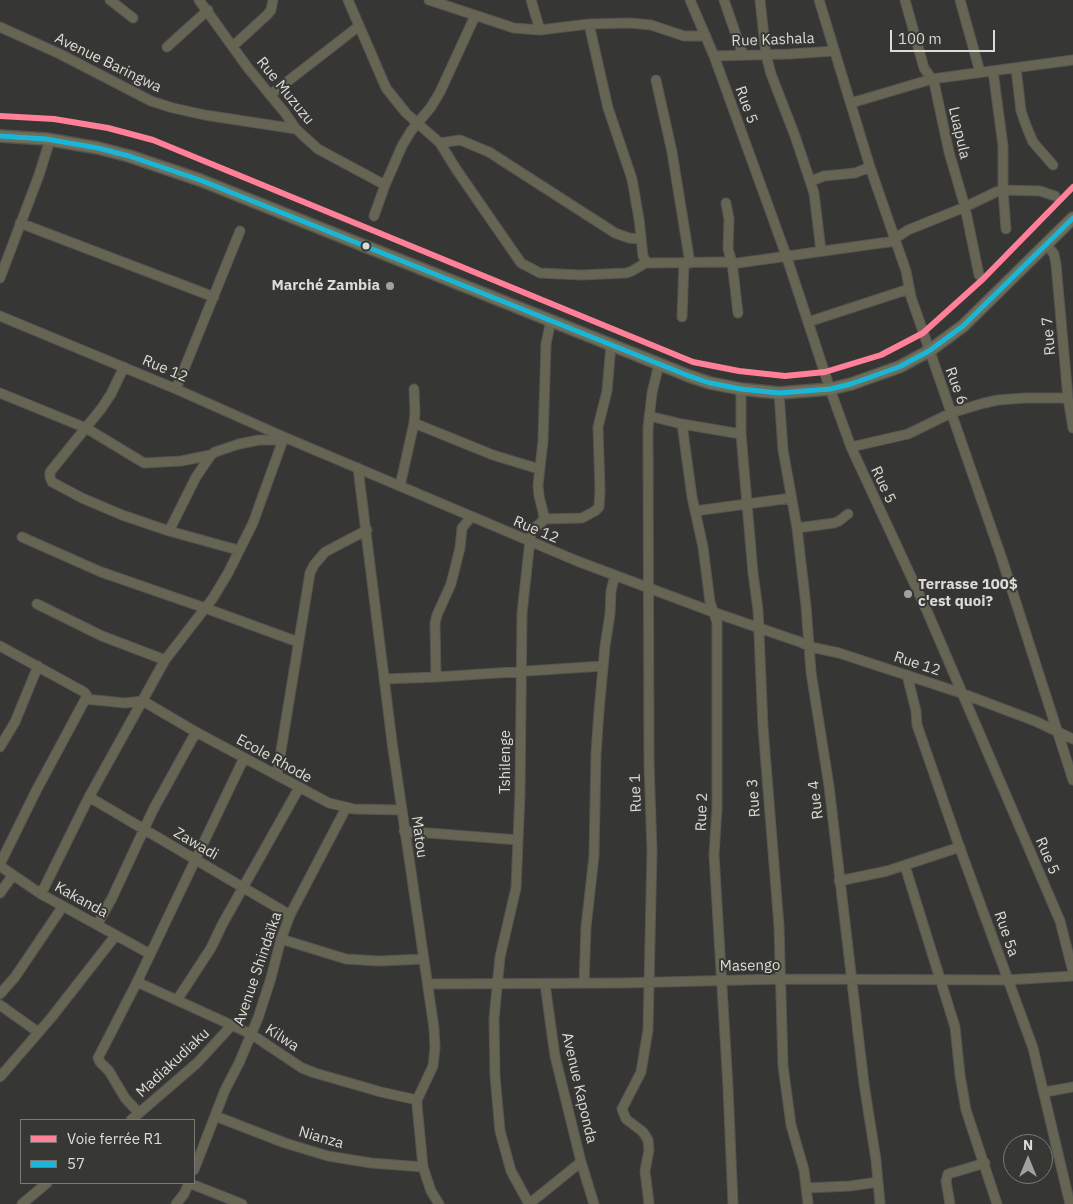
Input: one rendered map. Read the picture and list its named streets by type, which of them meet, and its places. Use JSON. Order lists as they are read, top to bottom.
{
  "streets": {
    "street": [
      "Rue Kashala",
      "Avenue Baringwa",
      "Rue Muzuzu",
      "Rue 5",
      "Luapula",
      "Rue 7",
      "Rue 12",
      "Rue 6",
      "Ecole Rhode",
      "Tshilenge",
      "Rue 1",
      "Rue 3",
      "Rue 4",
      "Rue 2",
      "Matou",
      "Zawadi",
      "Kakanda",
      "Rue 5a",
      "Masengo",
      "Avenue Shindaïka",
      "Kilwa",
      "Madiakudiaku",
      "Avenue Kaponda",
      "Nianza"
    ]
  },
  "crossings": [
    ["Rue Kashala", "Rue 5"],
    ["Rue Kashala", "Rue 6"],
    ["Avenue Baringwa", "Rue Muzuzu"],
    ["Rue 5", "Rue 12"],
    ["Rue 5", "Masengo"],
    ["Rue 12", "Rue 6"],
    ["Rue 12", "Tshilenge"],
    ["Rue 12", "Rue 1"],
    ["Rue 12", "Rue 3"],
    ["Rue 12", "Rue 4"],
    ["Rue 12", "Rue 2"],
    ["Rue 12", "Matou"],
    ["Rue 12", "Rue 5a"],
    ["Ecole Rhode", "Matou"],
    ["Ecole Rhode", "Avenue Shindaïka"],
    ["Tshilenge", "Masengo"],
    ["Tshilenge", "Avenue Kaponda"],
    ["Rue 1", "Masengo"],
    ["Rue 3", "Masengo"],
    ["Rue 4", "Masengo"],
    ["Rue 2", "Masengo"],
    ["Matou", "Masengo"],
    ["Matou", "Kilwa"],
    ["Matou", "Nianza"],
    ["Zawadi", "Avenue Shindaïka"],
    ["Rue 5a", "Masengo"],
    ["Masengo", "Avenue Kaponda"],
    ["Avenue Shindaïka", "Kilwa"],
    ["Avenue Shindaïka", "Nianza"],
    ["Kilwa", "Madiakudiaku"]
  ],
  "places": ["Marché Zambia", "Terrasse 100$ c'est quoi?"],
  "lines": ["rail line R1", "transit line 57"],
  "legend": ["Voie ferrée R1", "57"],
  "scale_bar": "100 m",
  "north": "top"
}
